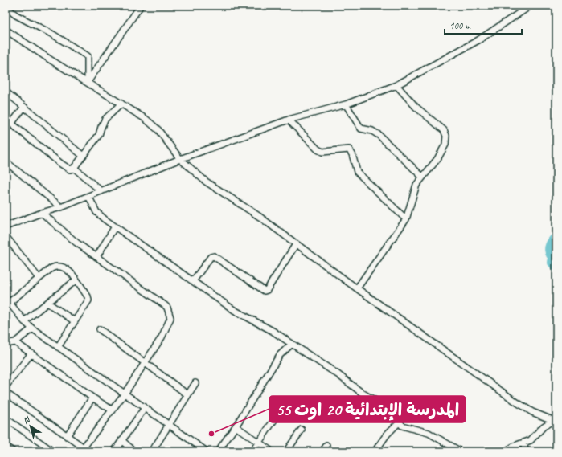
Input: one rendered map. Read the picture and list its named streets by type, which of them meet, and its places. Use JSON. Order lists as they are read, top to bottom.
{
  "places": ["المدرسة الإبتدائية 20 اوت 55"],
  "scale_bar": "100 m",
  "north": "top left"
}
